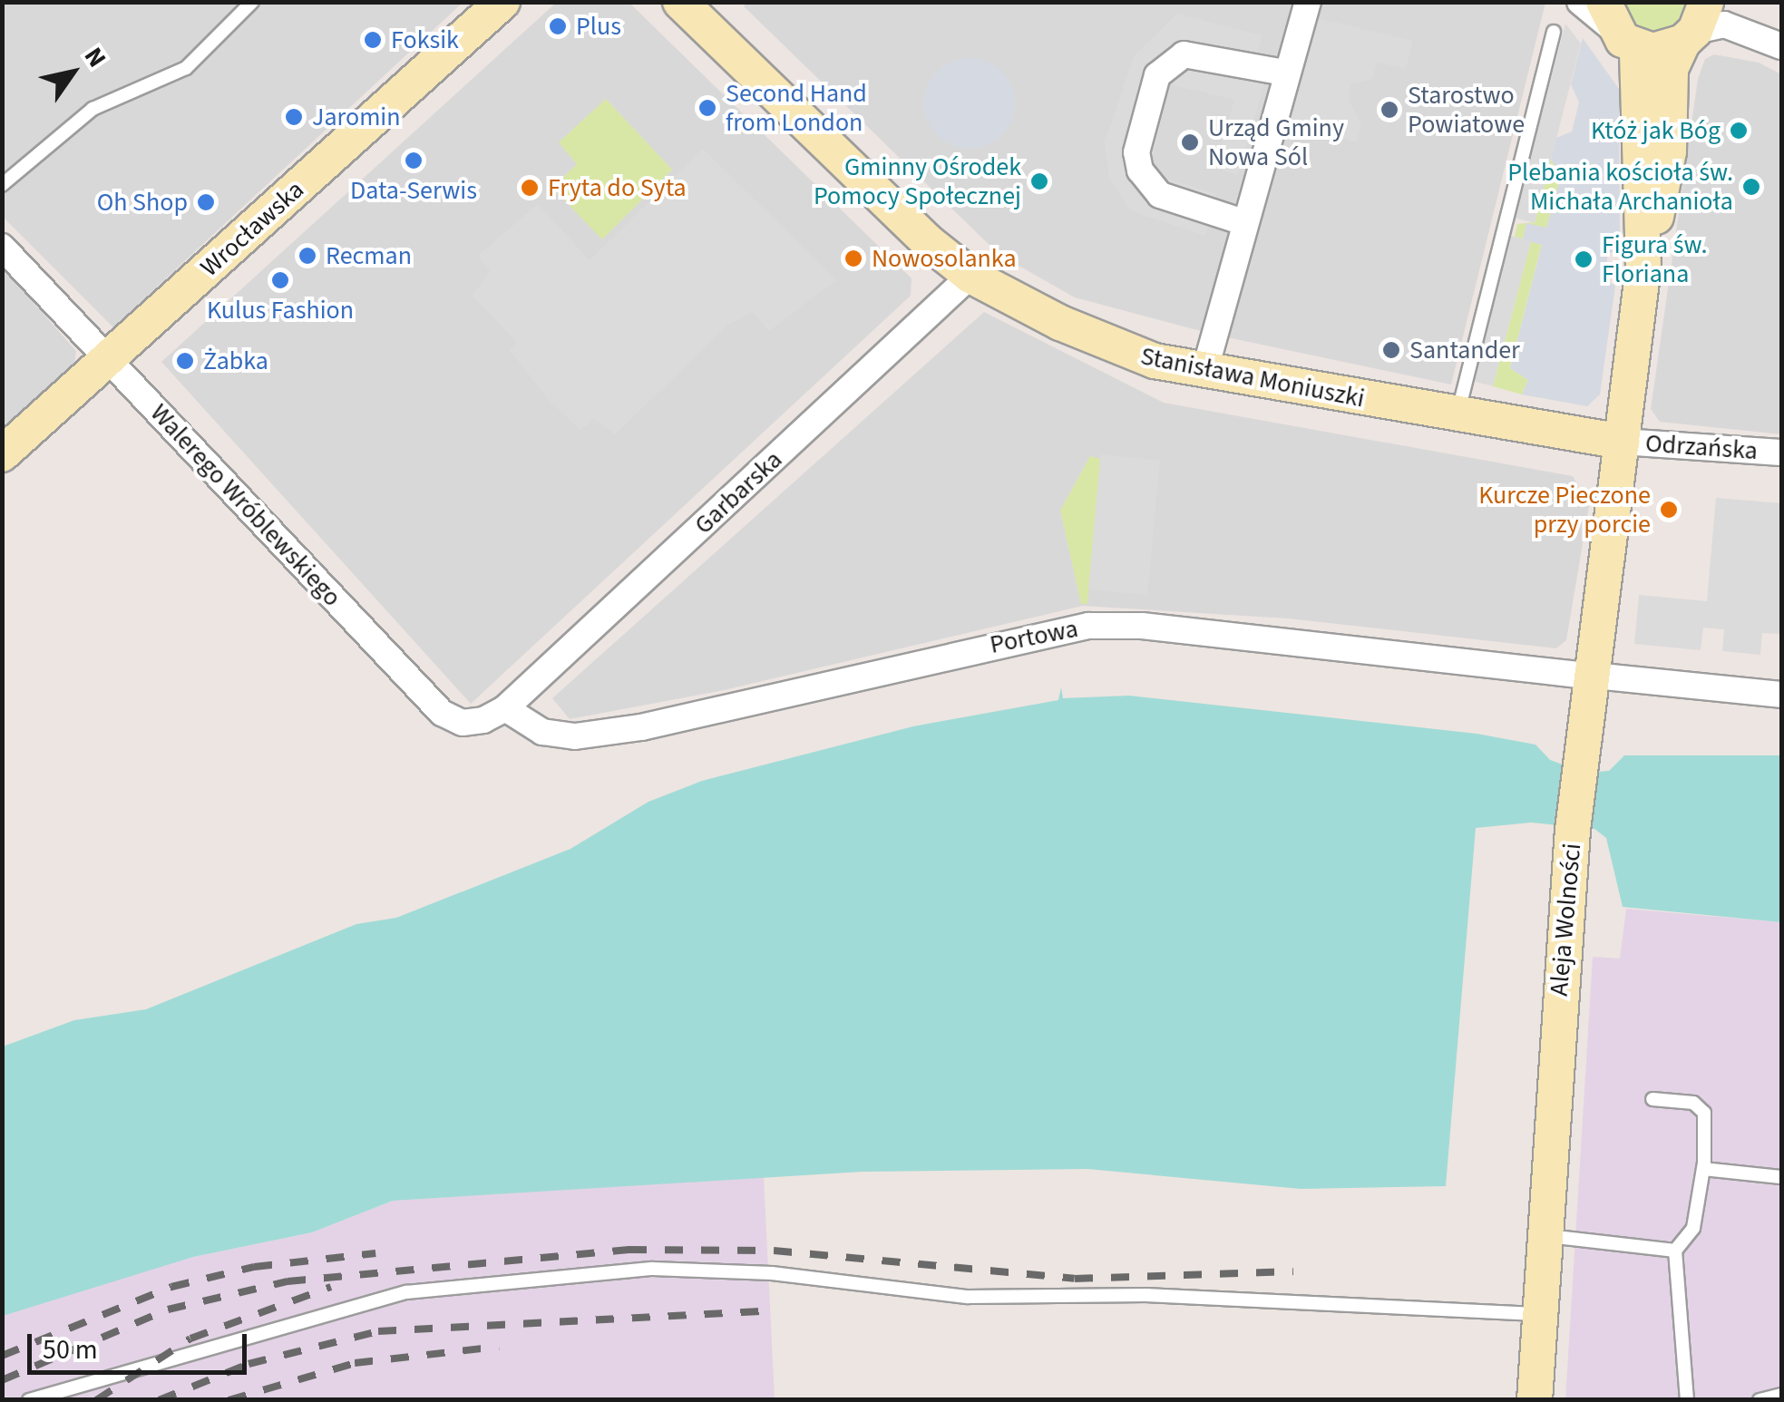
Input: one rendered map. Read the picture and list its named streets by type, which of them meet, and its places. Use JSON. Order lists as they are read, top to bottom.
{
  "streets": {
    "street": [
      "Wrocławska",
      "Stanisława Moniuszki",
      "Odrzańska",
      "Garbarska",
      "Walerego Wróblewskiego",
      "Portowa",
      "Aleja Wolności"
    ]
  },
  "crossings": [
    ["Wrocławska", "Walerego Wróblewskiego"],
    ["Stanisława Moniuszki", "Odrzańska"],
    ["Stanisława Moniuszki", "Garbarska"],
    ["Stanisława Moniuszki", "Aleja Wolności"],
    ["Odrzańska", "Aleja Wolności"],
    ["Garbarska", "Walerego Wróblewskiego"],
    ["Garbarska", "Portowa"],
    ["Walerego Wróblewskiego", "Portowa"]
  ],
  "places": [
    "Plus",
    "Foksik",
    "Second Hand from London",
    "Starostwo Powiatowe",
    "Jaromin",
    "Któż jak Bóg",
    "Urząd Gminy Nowa Sól",
    "Data-Serwis",
    "Gminny Ośrodek Pomocy Społecznej",
    "Plebania kościoła św. Michała Archanioła",
    "Fryta do Syta",
    "Oh Shop",
    "Recman",
    "Nowosolanka",
    "Figura św. Floriana",
    "Kulus Fashion",
    "Santander",
    "Żabka",
    "Kurcze Pieczone przy porcie"
  ],
  "scale_bar": "50 m",
  "north": "top right"
}
